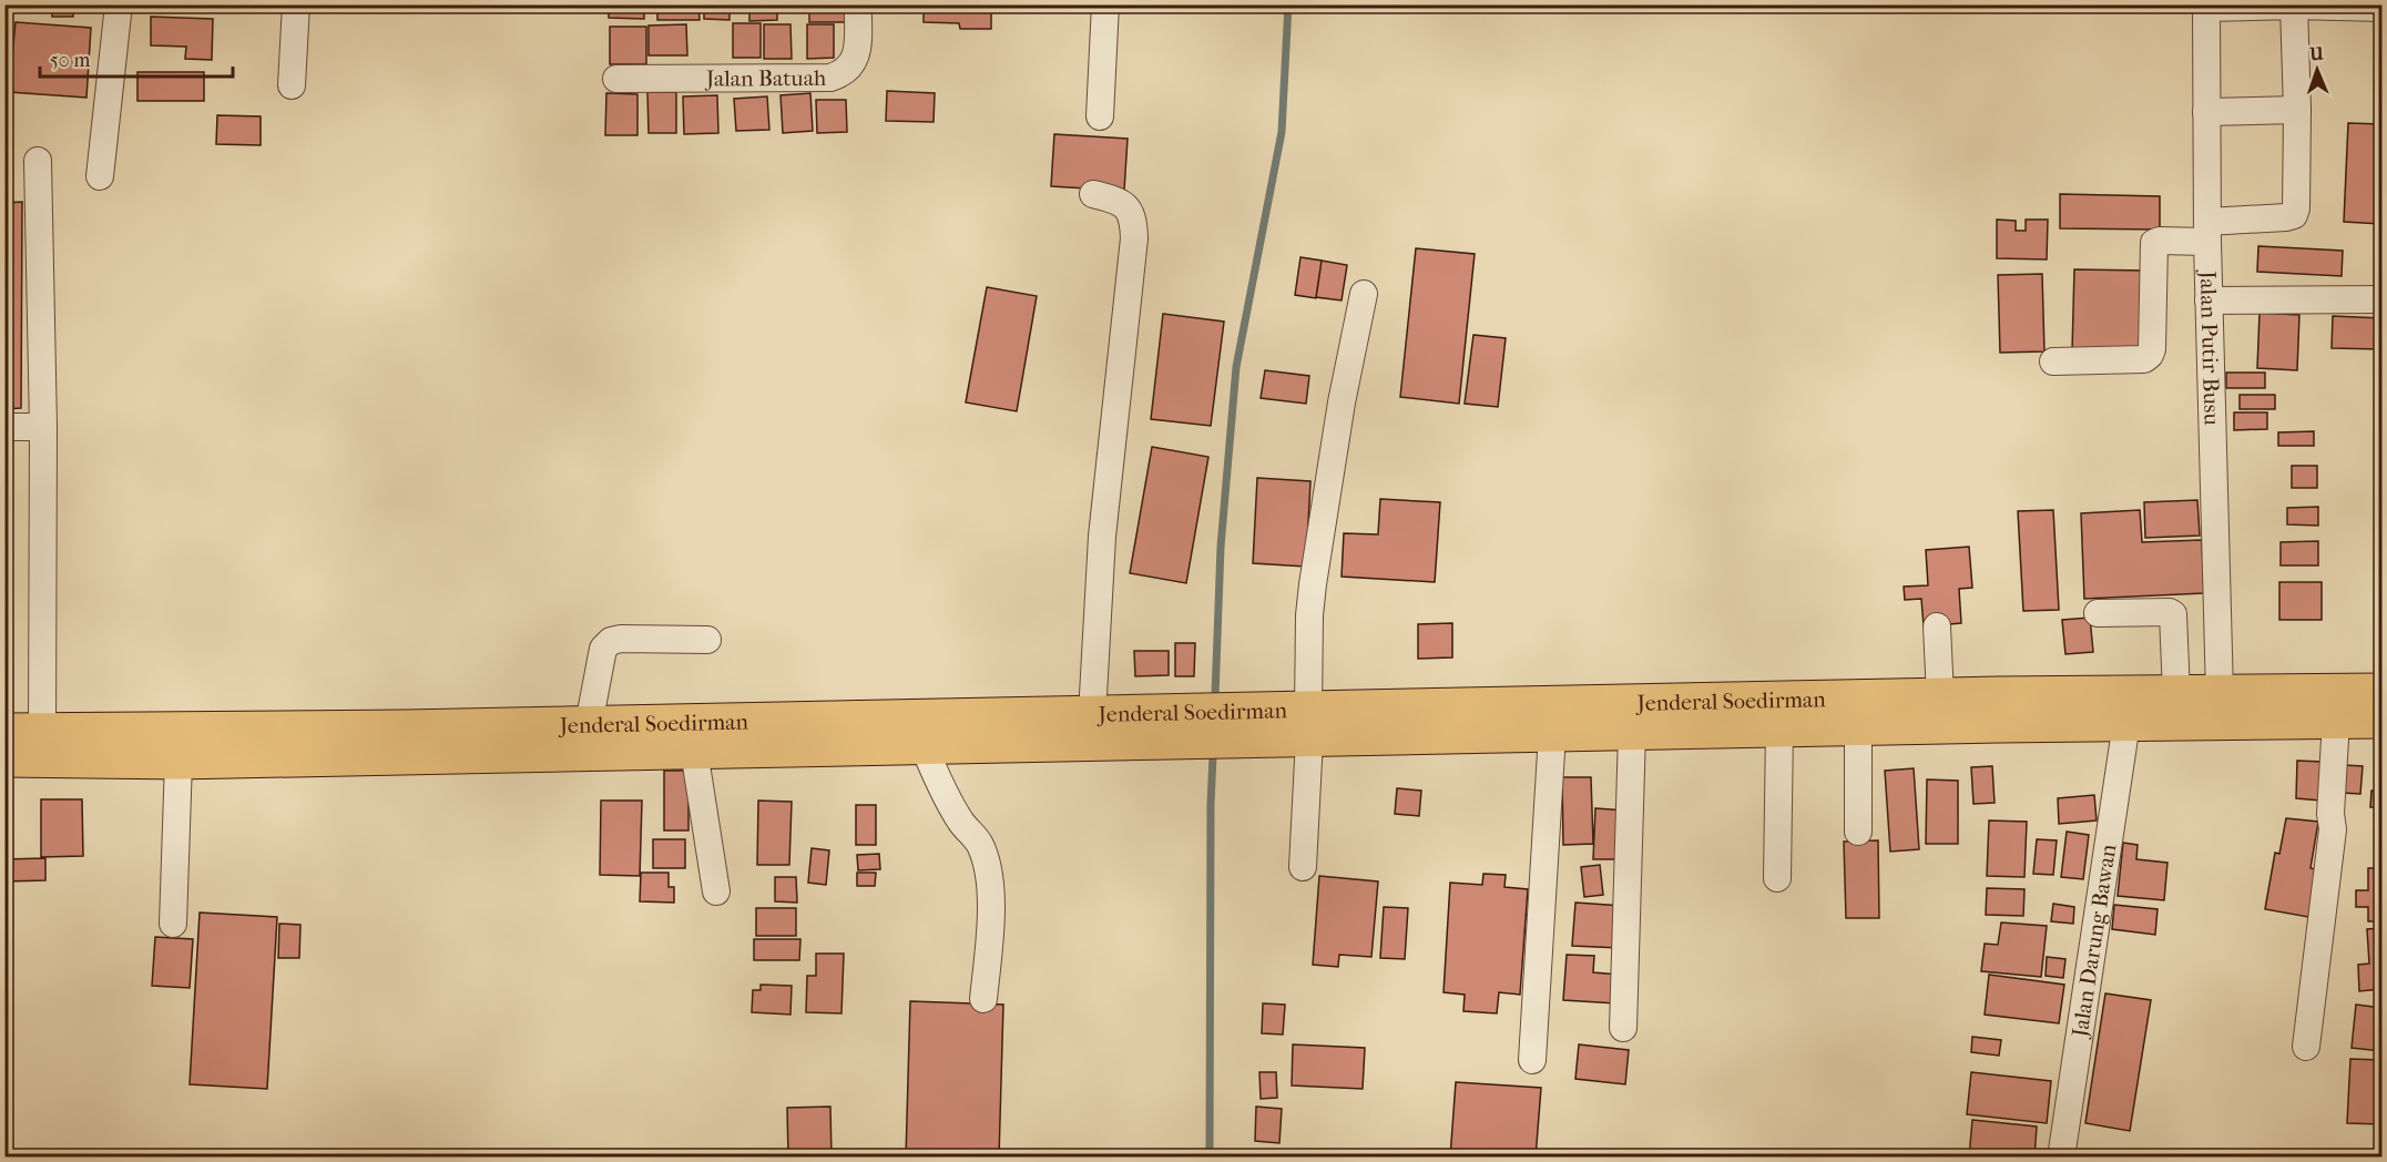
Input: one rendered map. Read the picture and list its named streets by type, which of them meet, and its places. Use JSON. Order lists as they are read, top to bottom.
{
  "streets": {
    "highway": ["Jenderal Soedirman"],
    "street": ["Jalan Batuah", "Jalan Putir Busu", "Jalan Darung Bawan"]
  },
  "crossings": [
    ["Jalan Putir Busu", "Jenderal Soedirman"],
    ["Jenderal Soedirman", "Jalan Darung Bawan"]
  ],
  "scale_bar": "50 m",
  "north": "top"
}
